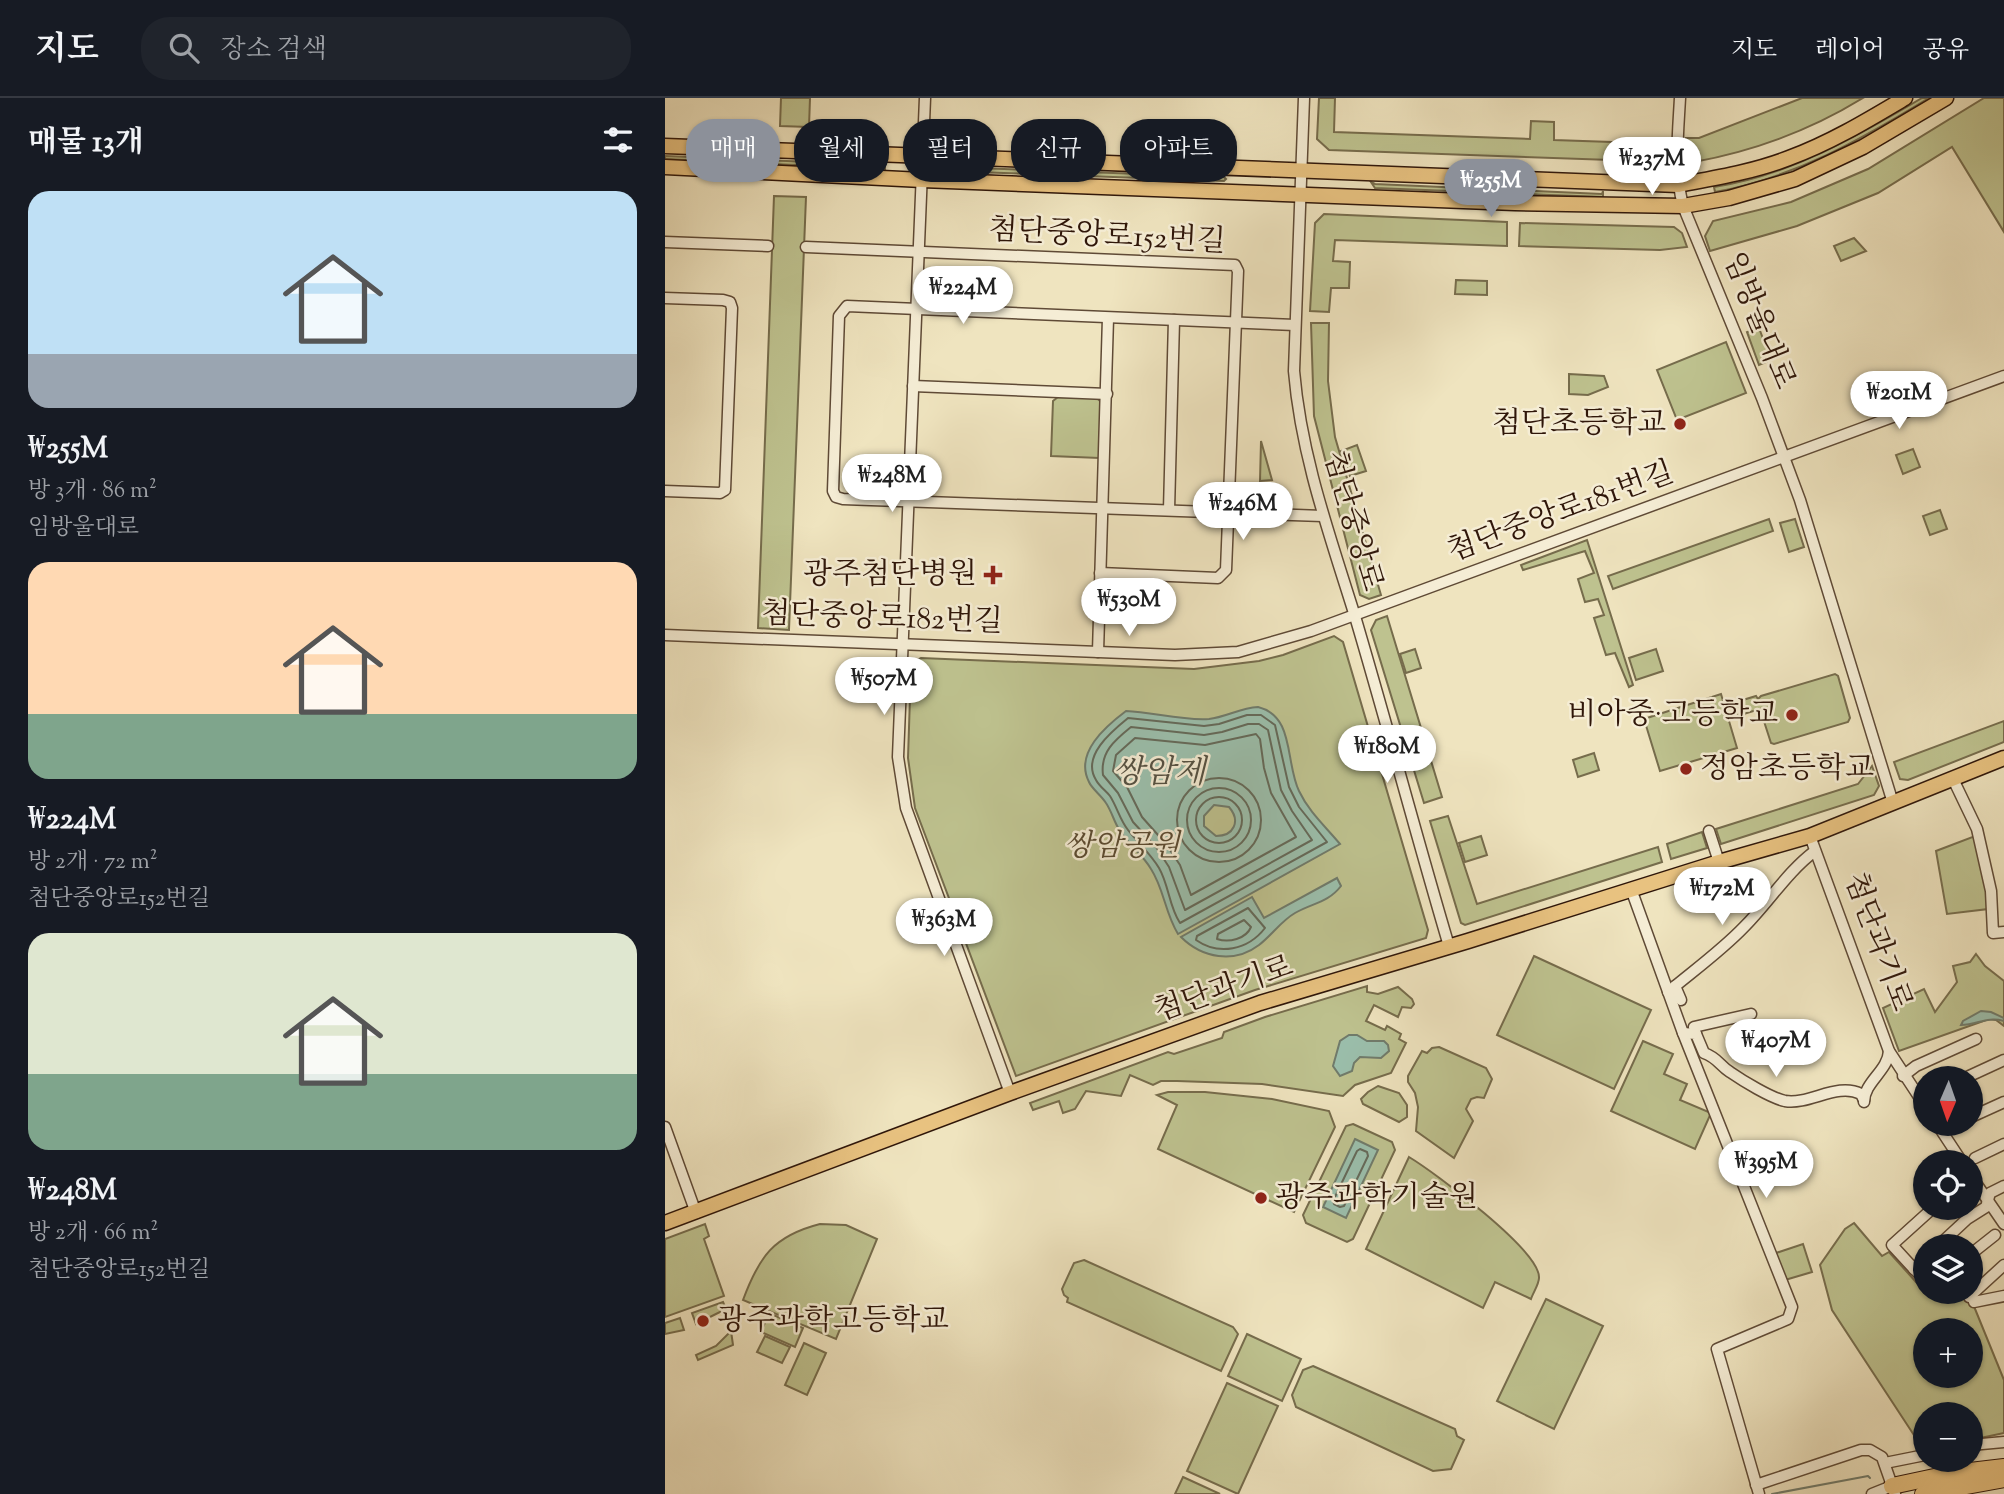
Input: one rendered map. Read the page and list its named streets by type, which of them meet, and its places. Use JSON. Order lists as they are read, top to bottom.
{
  "streets": {
    "main road": ["첨단과기로"],
    "street": [
      "첨단중앙로152번길",
      "임방울대로",
      "첨단중앙로181번길",
      "첨단중앙로",
      "첨단중앙로182번길"
    ]
  },
  "crossings": [
    ["임방울대로", "첨단중앙로181번길"],
    ["첨단중앙로181번길", "첨단중앙로"],
    ["첨단중앙로181번길", "첨단중앙로182번길"],
    ["첨단중앙로", "첨단중앙로182번길"],
    ["첨단중앙로", "첨단과기로"]
  ],
  "water": ["쌍암제"],
  "parks": ["쌍암공원"],
  "places": {
    "other": [
      "첨단초등학교",
      "비아중·고등학교",
      "정암초등학교",
      "광주과학기술원",
      "광주과학고등학교"
    ],
    "health": ["광주첨단병원"]
  },
  "north": "bottom",
  "page": {
    "header": "지도",
    "search": "장소 검색",
    "nav": ["지도", "레이어", "공유"],
    "heading": "매물 13개",
    "chip": [
      "매매",
      "월세",
      "필터",
      "신규",
      "아파트"
    ],
    "price": [
      "₩237M",
      "₩255M",
      "₩224M",
      "₩201M",
      "₩248M",
      "₩246M",
      "₩530M",
      "₩507M",
      "₩180M",
      "₩172M",
      "₩363M",
      "₩407M",
      "₩395M"
    ],
    "list": [
      {
        "name": "₩255M",
        "note": "방 3개 · 86 m² · 임방울대로"
      },
      {
        "name": "₩224M",
        "note": "방 2개 · 72 m² · 첨단중앙로152번길"
      },
      {
        "name": "₩248M",
        "note": "방 2개 · 66 m² · 첨단중앙로152번길"
      }
    ],
    "map_buttons": ["+", "−"]
  }
}
